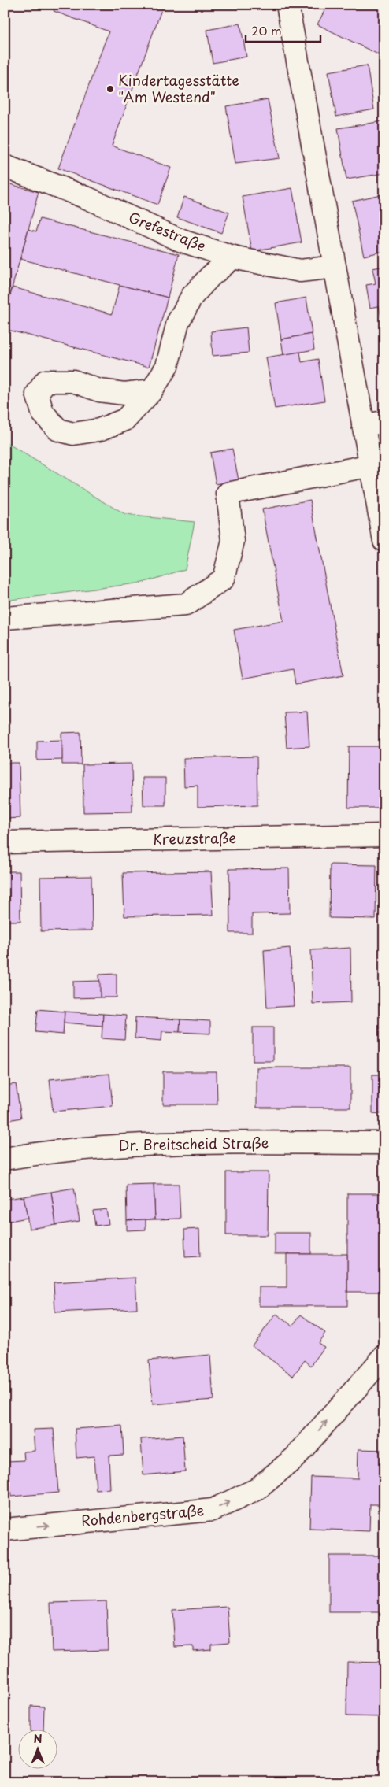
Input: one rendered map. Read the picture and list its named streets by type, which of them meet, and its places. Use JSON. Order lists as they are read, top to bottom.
{
  "streets": {
    "street": [
      "Grefestraße",
      "Kreuzstraße",
      "Dr. Breitscheid Straße",
      "Rohdenbergstraße"
    ]
  },
  "one_way": ["Rohdenbergstraße"],
  "places": ["Kindertagesstätte \"Am Westend\""],
  "scale_bar": "20 m",
  "north": "top"
}
